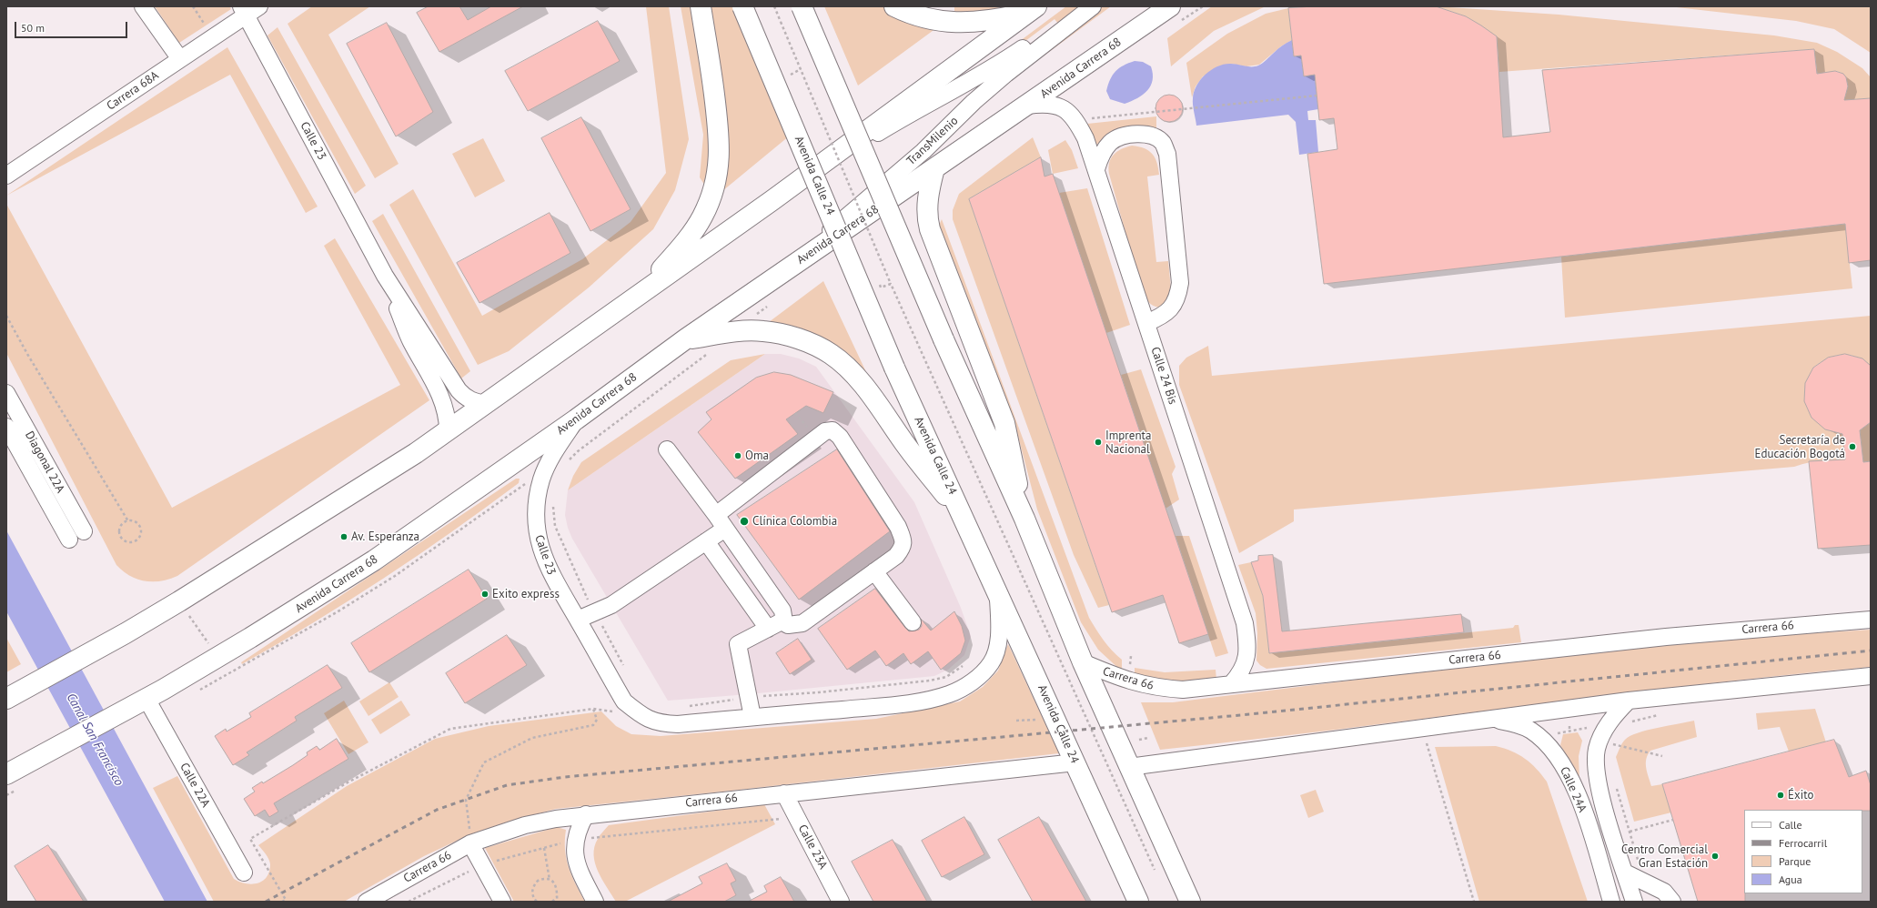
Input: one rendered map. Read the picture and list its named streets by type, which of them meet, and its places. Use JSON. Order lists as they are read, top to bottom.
{
  "streets": {
    "main road": ["Avenida Carrera 68", "Avenida Calle 24"],
    "street": [
      "Carrera 68A",
      "Calle 23",
      "TransMilenio",
      "Calle 24 Bis",
      "Diagonal 22A",
      "Carrera 66",
      "Calle 22A",
      "Calle 24A",
      "Calle 23A"
    ]
  },
  "crossings": [
    ["Avenida Carrera 68", "Calle 23"],
    ["Avenida Carrera 68", "TransMilenio"],
    ["Avenida Carrera 68", "Calle 24 Bis"],
    ["Avenida Carrera 68", "Calle 22A"],
    ["Carrera 68A", "Calle 23"],
    ["Avenida Calle 24", "Carrera 66"],
    ["Calle 24 Bis", "Carrera 66"],
    ["Carrera 66", "Calle 23A"]
  ],
  "water": ["Canal San Francisco"],
  "places": [
    "Imprenta Nacional",
    "Secretaría de Educación Bogotá",
    "Oma",
    "Clínica Colombia",
    "Av. Esperanza",
    "Exito express",
    "Éxito",
    "Centro Comercial Gran Estación"
  ],
  "legend": [
    "Calle",
    "Ferrocarril",
    "Parque",
    "Agua"
  ],
  "scale_bar": "50 m"
}
